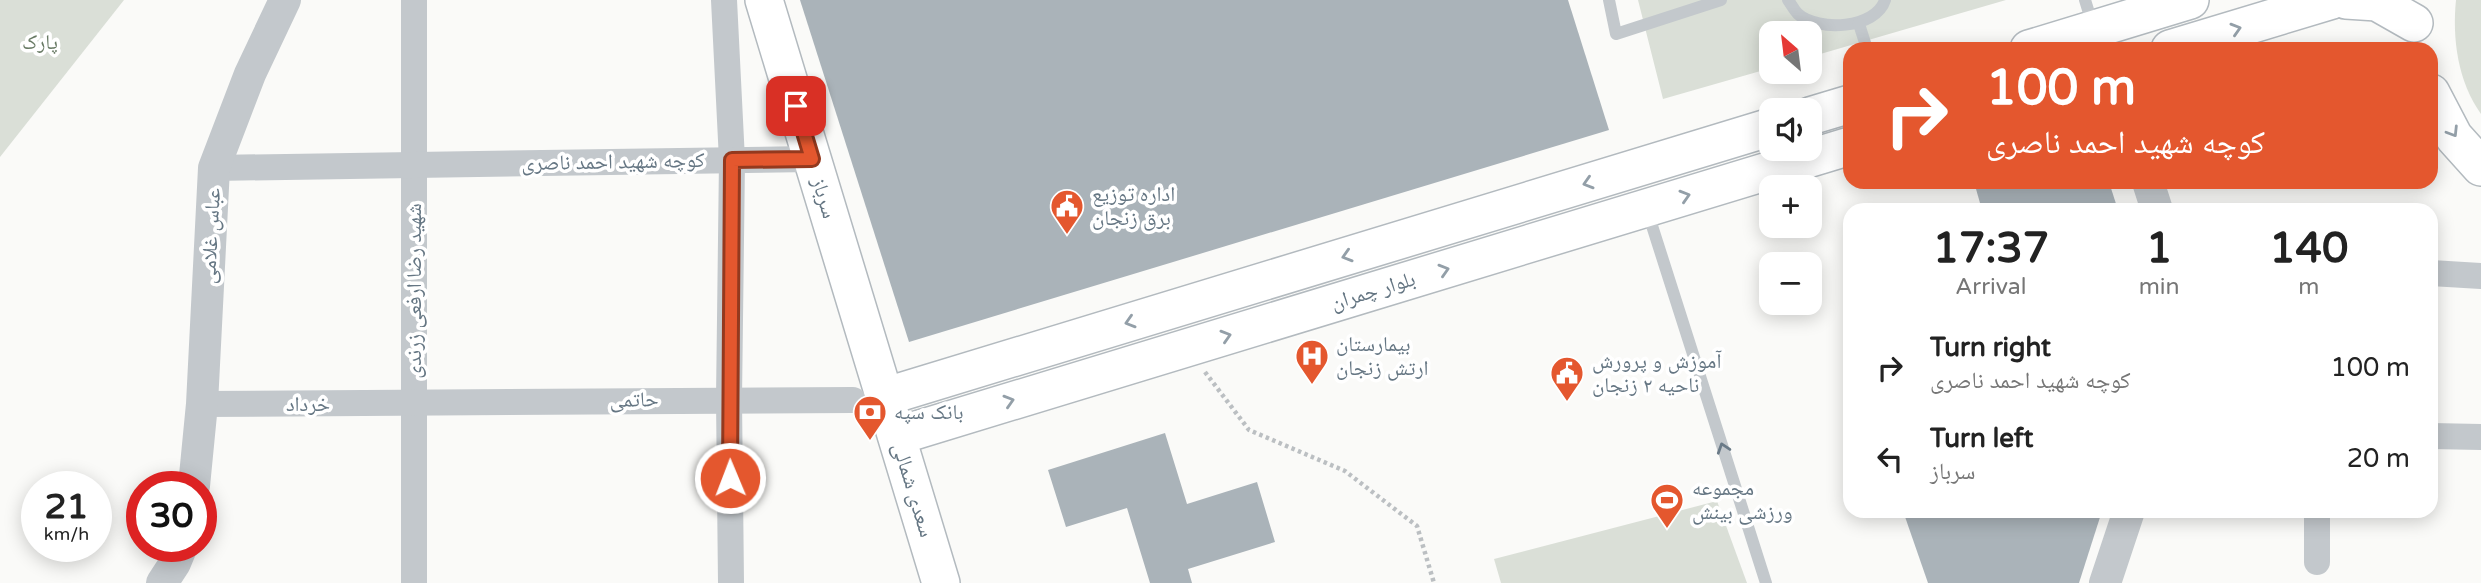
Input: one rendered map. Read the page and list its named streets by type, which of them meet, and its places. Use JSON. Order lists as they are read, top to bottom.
{
  "streets": {
    "main road": ["سرباز", "بلوار چمران", "سعدی شمالی"],
    "street": [
      "کوچه شهید احمد ناصری",
      "عباس غلامی",
      "شهید رضا ارفعی زرندی",
      "حاتمی",
      "خرداد"
    ]
  },
  "crossings": [
    ["کوچه شهید احمد ناصری", "سرباز"],
    ["کوچه شهید احمد ناصری", "عباس غلامی"],
    ["کوچه شهید احمد ناصری", "شهید رضا ارفعی زرندی"],
    ["سرباز", "بلوار چمران"],
    ["سرباز", "حاتمی"],
    ["سرباز", "سعدی شمالی"],
    ["عباس غلامی", "خرداد"],
    ["شهید رضا ارفعی زرندی", "حاتمی"],
    ["شهید رضا ارفعی زرندی", "خرداد"],
    ["بلوار چمران", "حاتمی"],
    ["بلوار چمران", "سعدی شمالی"],
    ["حاتمی", "خرداد"],
    ["حاتمی", "سعدی شمالی"]
  ],
  "parks": ["پارک"],
  "places": {
    "public building": ["اداره توزیع برق زنجان", "آموزش و پرورش ناحیه ۲ زنجان"],
    "hospital": ["بیمارستان ارتش زنجان"],
    "bank": ["بانک سپه"],
    "sports": ["مجموعه ورزشی بینش"]
  },
  "north": "top left",
  "page": {
    "map_buttons": ["+", "−"],
    "turn": ["100 m", "کوچه شهید احمد ناصری"],
    "eta": [
      "17:37",
      "Arrival",
      "1",
      "min",
      "140",
      "m"
    ],
    "list": [
      {
        "name": "Turn right",
        "note": "کوچه شهید احمد ناصری",
        "value": "100 m"
      },
      {
        "name": "Turn left",
        "note": "سرباز",
        "value": "20 m"
      }
    ],
    "speed": "21 km/h",
    "limit": "30"
  }
}
